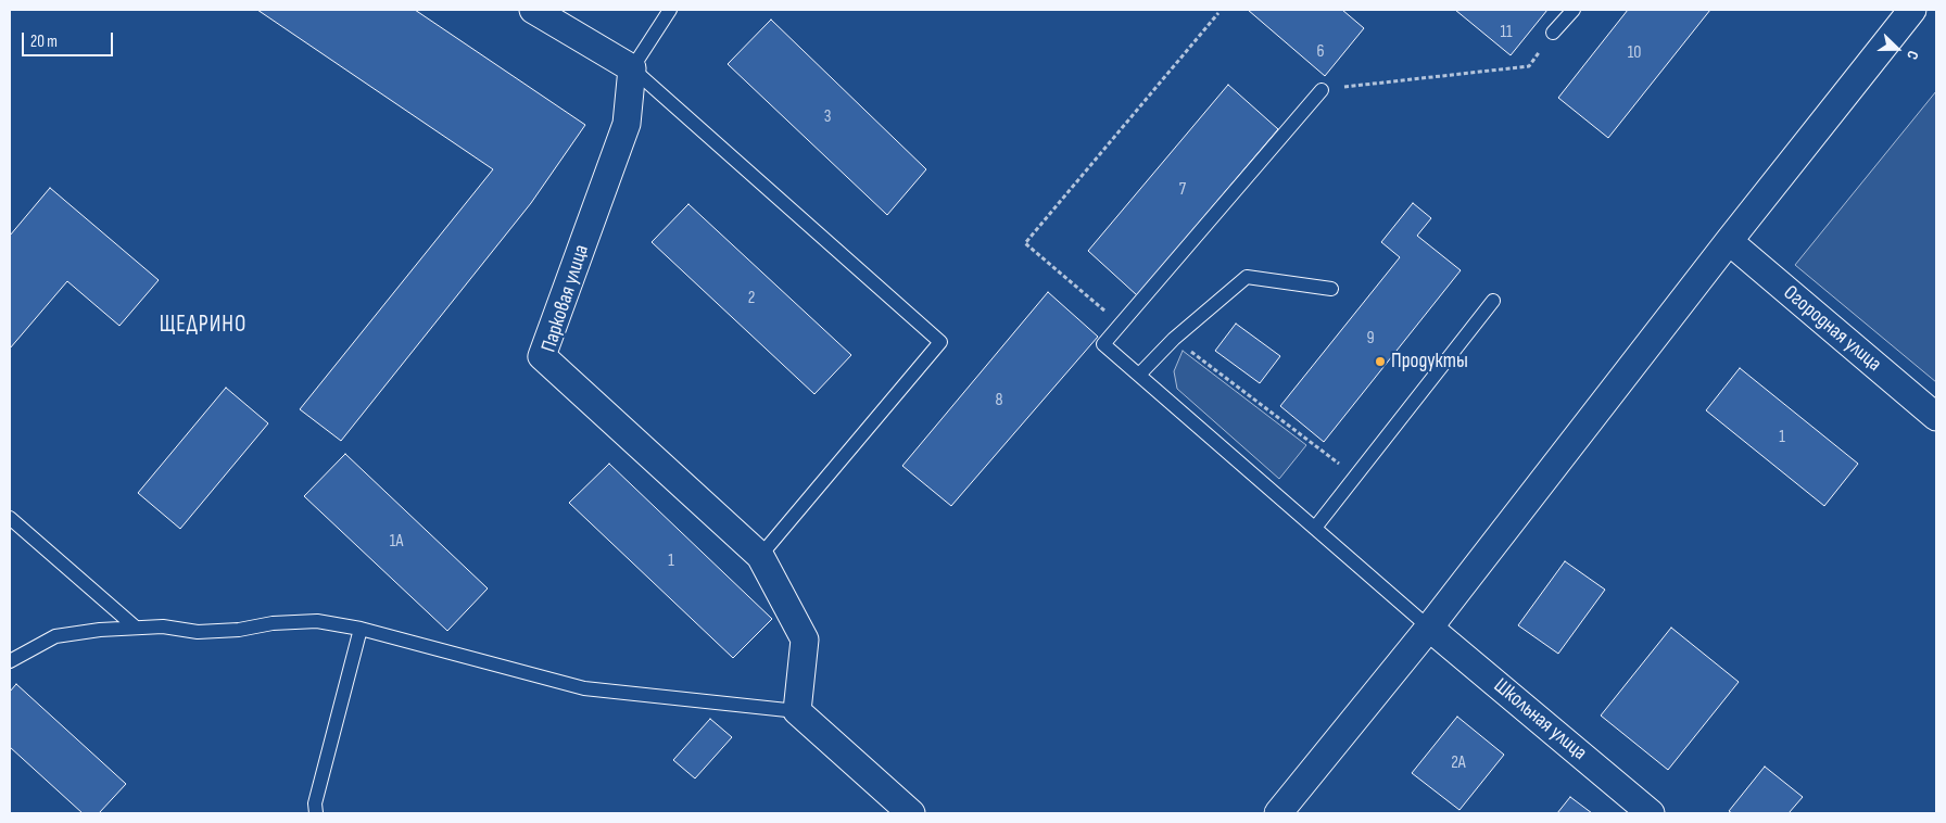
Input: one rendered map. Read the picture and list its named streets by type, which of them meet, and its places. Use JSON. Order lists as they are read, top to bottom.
{
  "streets": {
    "street": ["Парковая улица", "Огородная улица", "Школьная улица"]
  },
  "districts": ["ЩЕДРИНО"],
  "places": ["Продукты"],
  "house_numbers": [
    "11",
    "6",
    "10",
    "3",
    "7",
    "2",
    "9",
    "8",
    "1",
    "1А",
    "1",
    "2А"
  ],
  "scale_bar": "20 m",
  "north": "right"
}
